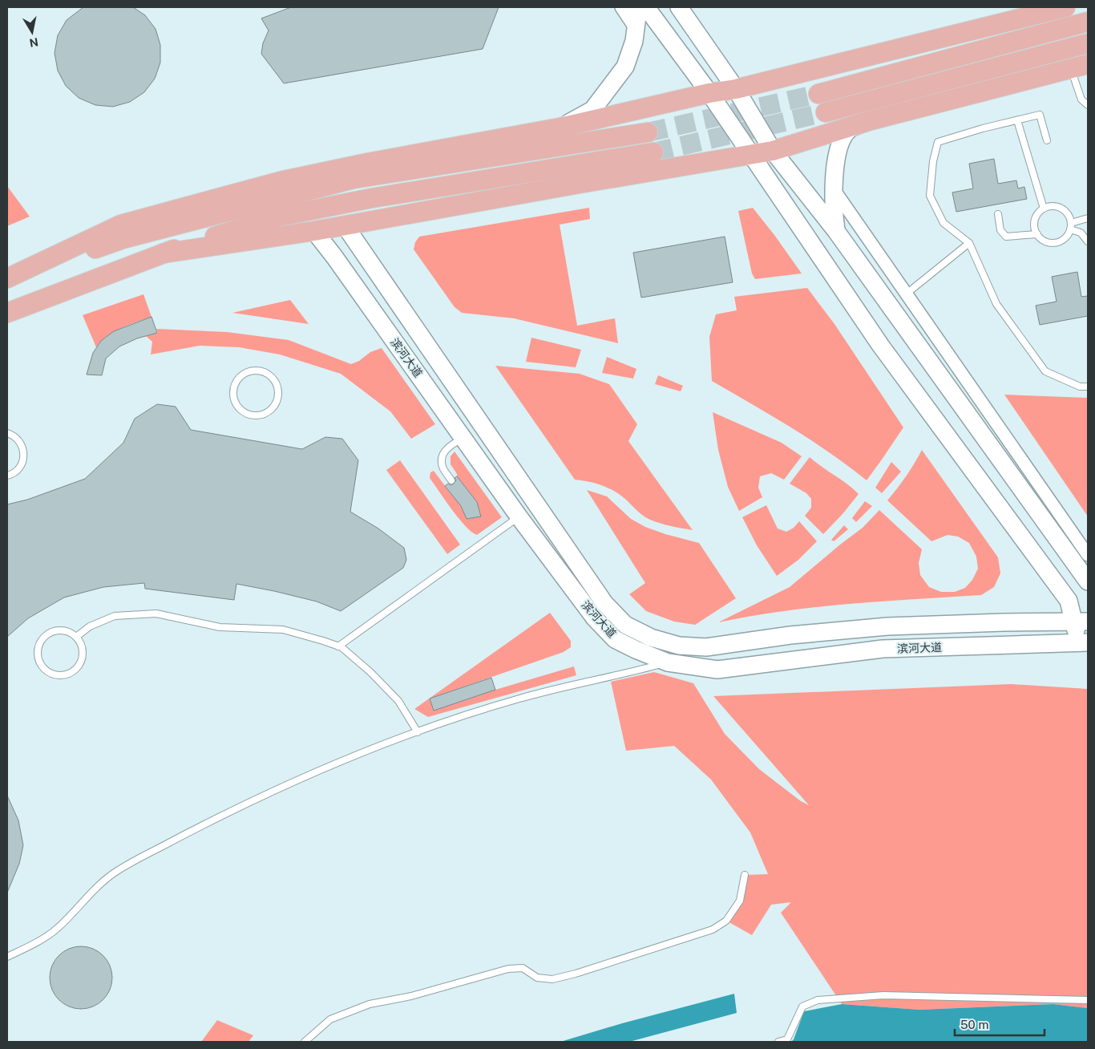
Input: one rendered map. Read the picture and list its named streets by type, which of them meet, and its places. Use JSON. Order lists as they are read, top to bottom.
{
  "streets": {
    "street": ["滨河大道"]
  },
  "scale_bar": "50 m",
  "north": "bottom"
}
